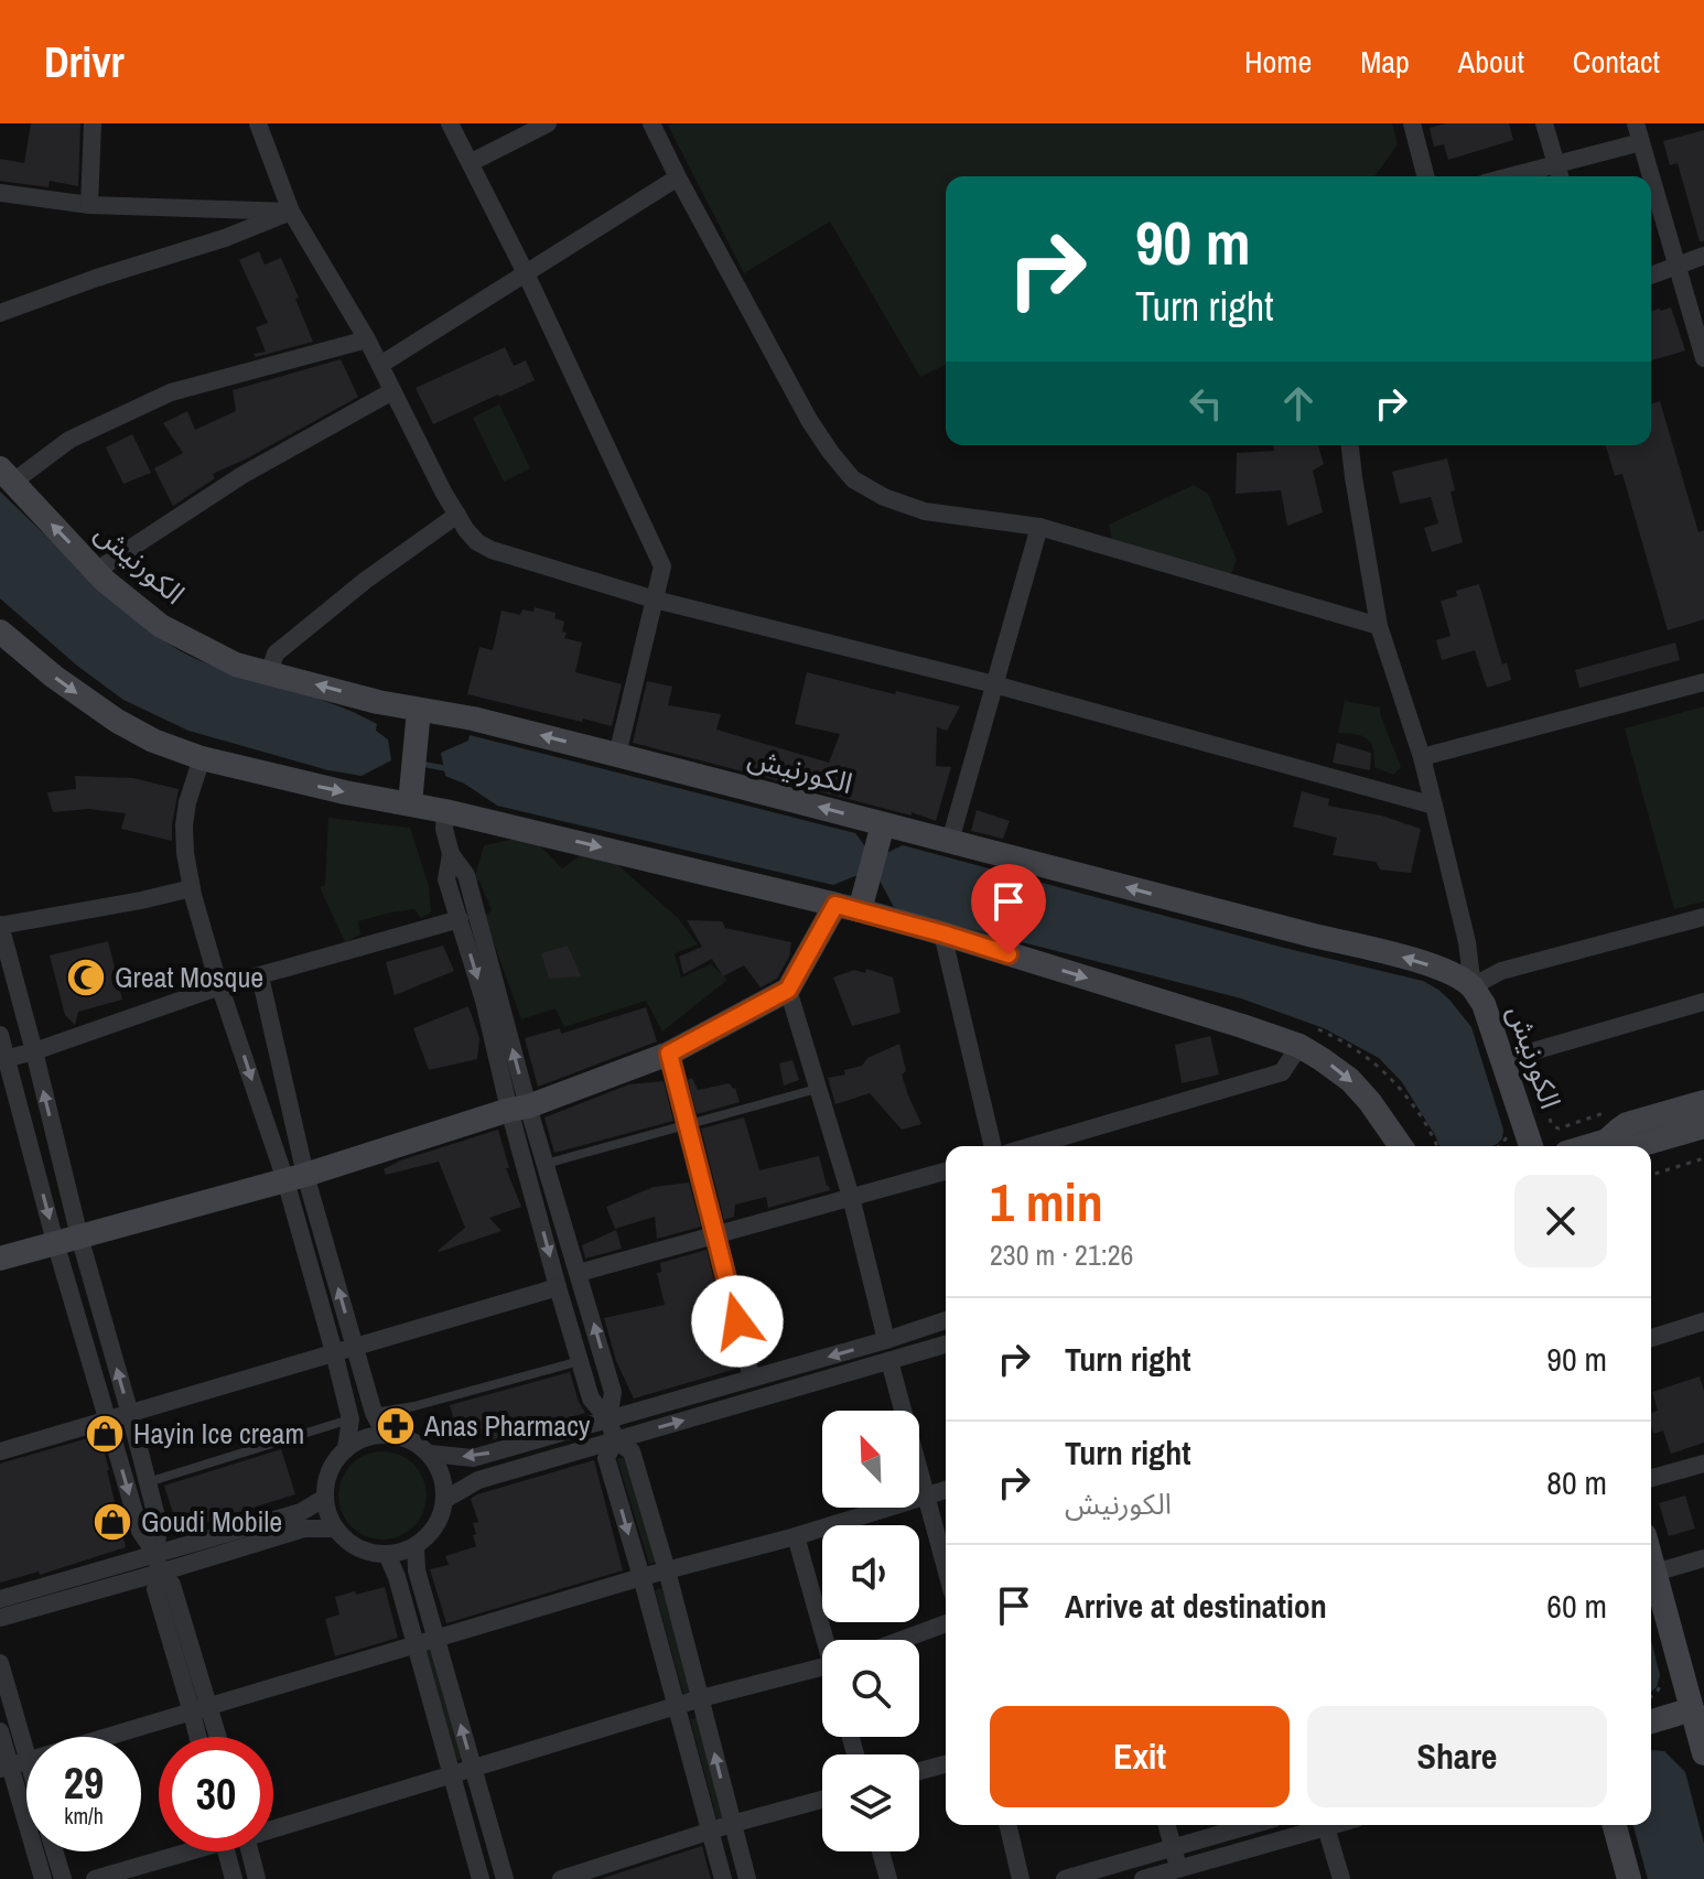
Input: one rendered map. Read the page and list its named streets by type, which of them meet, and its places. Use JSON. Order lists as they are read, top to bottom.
{
  "streets": {
    "main road": ["الكورنيش"]
  },
  "places": {
    "mosque": ["Great Mosque"],
    "pharmacy": ["Anas Pharmacy"],
    "shop": ["Hayin Ice cream", "Goudi Mobile"]
  },
  "north": "top left",
  "page": {
    "header": "Drivr",
    "nav": [
      "Home",
      "Map",
      "About",
      "Contact"
    ],
    "turn": ["90 m", "Turn right"],
    "heading": ["1 min", "230 m · 21:26"],
    "list": [
      {
        "name": "Turn right",
        "value": "90 m"
      },
      {
        "name": "Turn right",
        "note": "الكورنيش",
        "value": "80 m"
      },
      {
        "name": "Arrive at destination",
        "value": "60 m"
      }
    ],
    "buttons": ["Exit", "Share"],
    "speed": "29 km/h",
    "limit": "30"
  }
}
